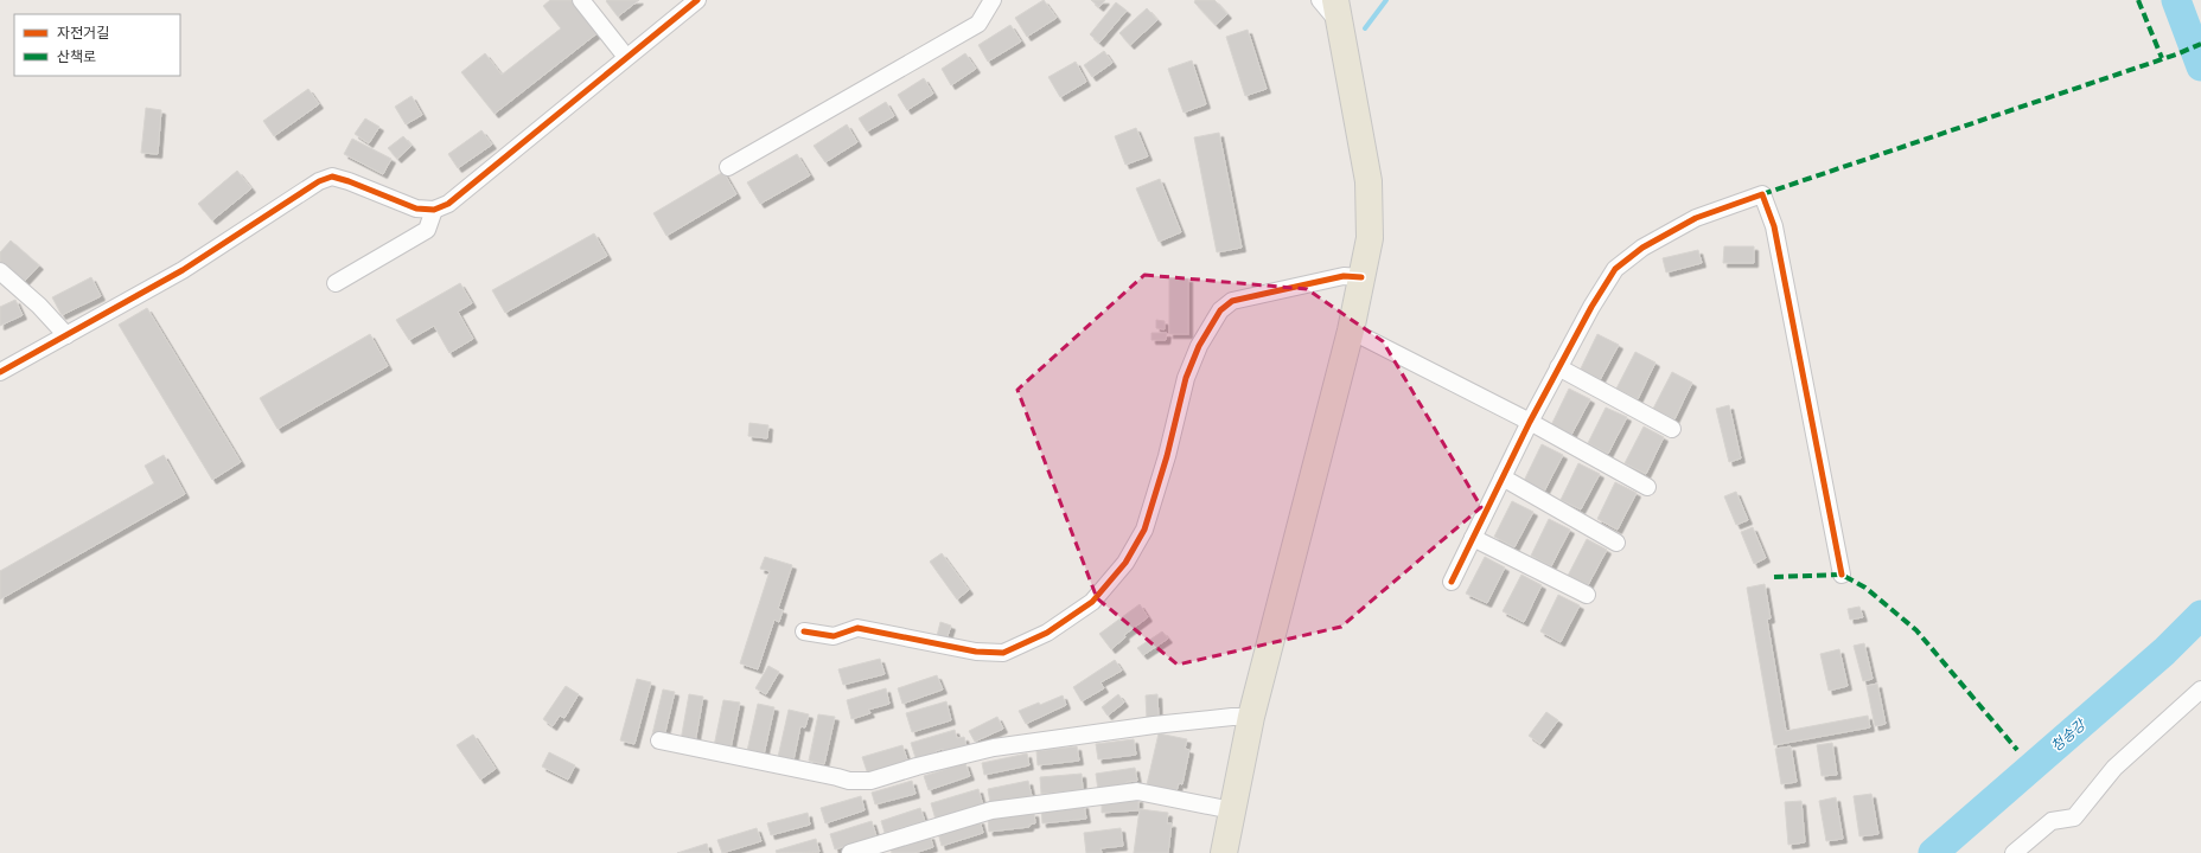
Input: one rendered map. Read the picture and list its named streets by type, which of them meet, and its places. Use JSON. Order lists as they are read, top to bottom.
{
  "water": ["청송강"],
  "legend": ["자전거길", "산책로"]
}
